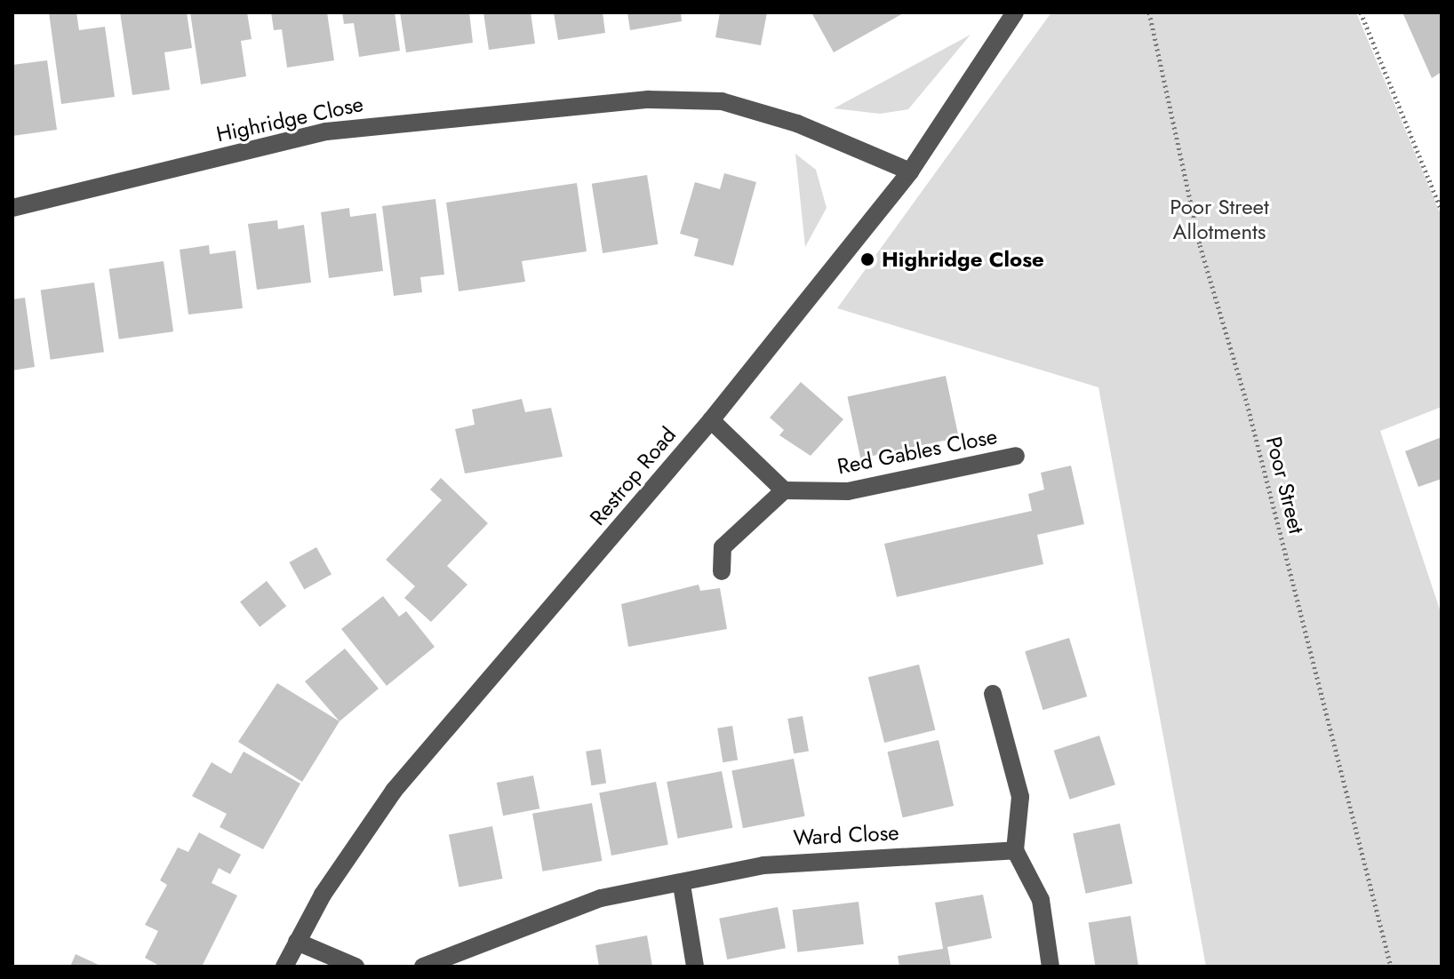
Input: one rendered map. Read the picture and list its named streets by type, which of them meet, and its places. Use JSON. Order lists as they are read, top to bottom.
{
  "streets": {
    "street": [
      "Highridge Close",
      "Red Gables Close",
      "Restrop Road",
      "Ward Close"
    ],
    "path": ["Poor Street"]
  },
  "crossings": [
    ["Highridge Close", "Restrop Road"]
  ],
  "parks": ["Poor Street Allotments"],
  "places": ["Highridge Close"]
}
